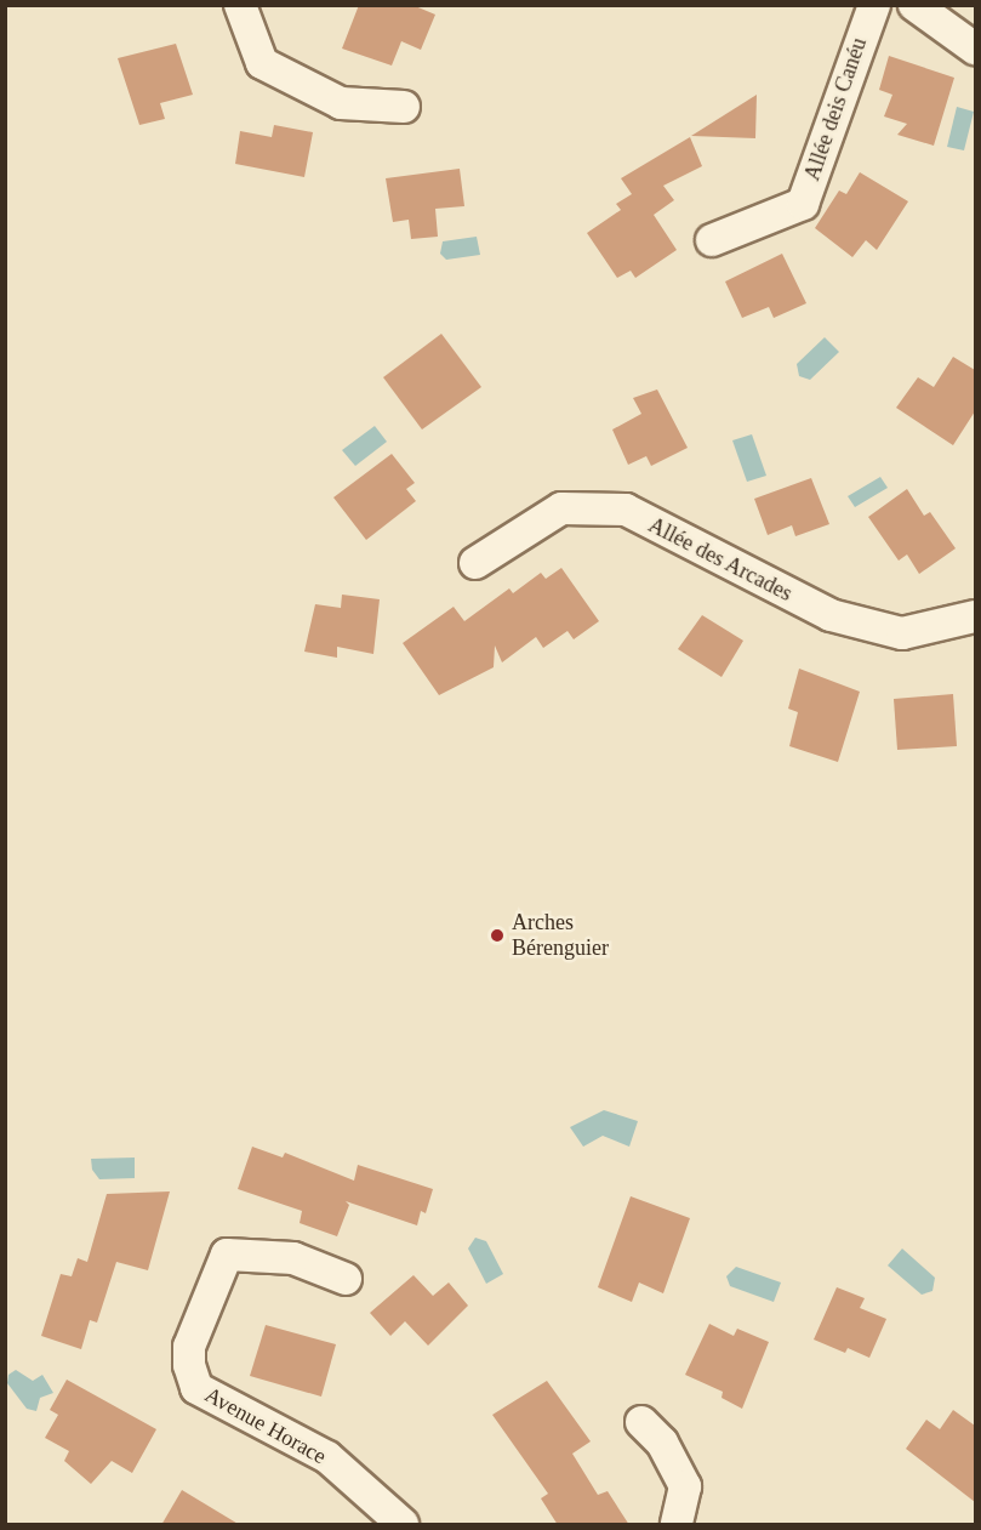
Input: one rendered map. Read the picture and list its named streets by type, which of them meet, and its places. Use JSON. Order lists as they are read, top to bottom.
{
  "streets": {
    "street": ["Allée deis Canéu", "Allée des Arcades", "Avenue Horace"]
  },
  "places": ["Arches Bérenguier"]
}
